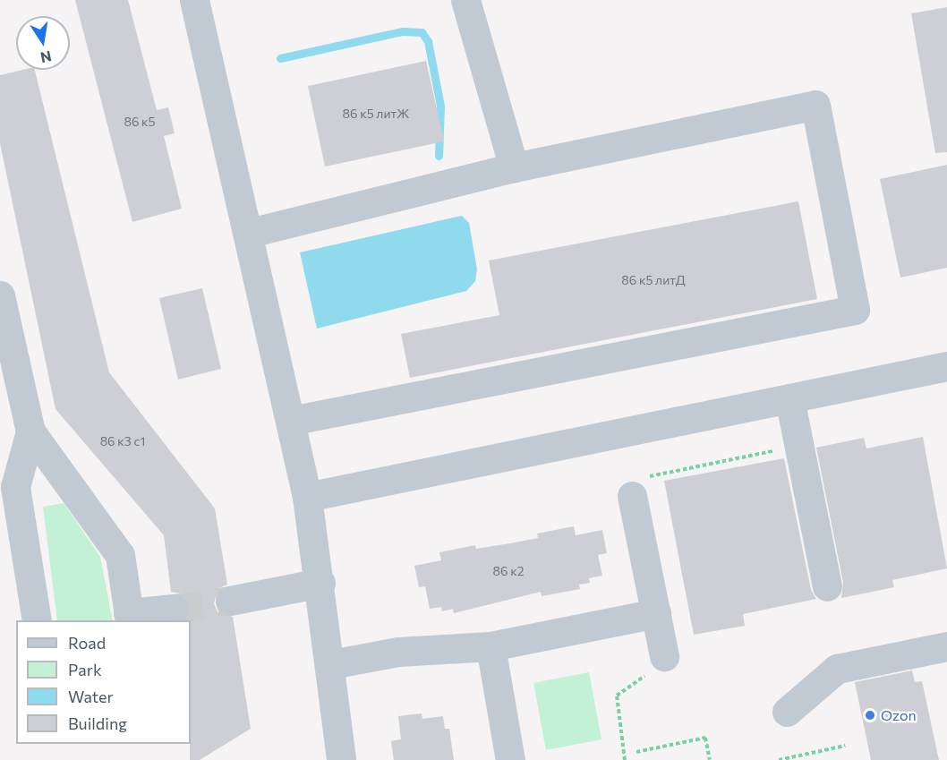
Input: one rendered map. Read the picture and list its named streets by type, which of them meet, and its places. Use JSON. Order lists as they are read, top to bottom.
{
  "places": ["Ozon"],
  "house_numbers": [
    "86 к5 литЖ",
    "86 к5",
    "86 к5 литД",
    "86 к3 с1",
    "86 к2"
  ],
  "legend": [
    "Road",
    "Park",
    "Water",
    "Building"
  ],
  "north": "bottom"
}
